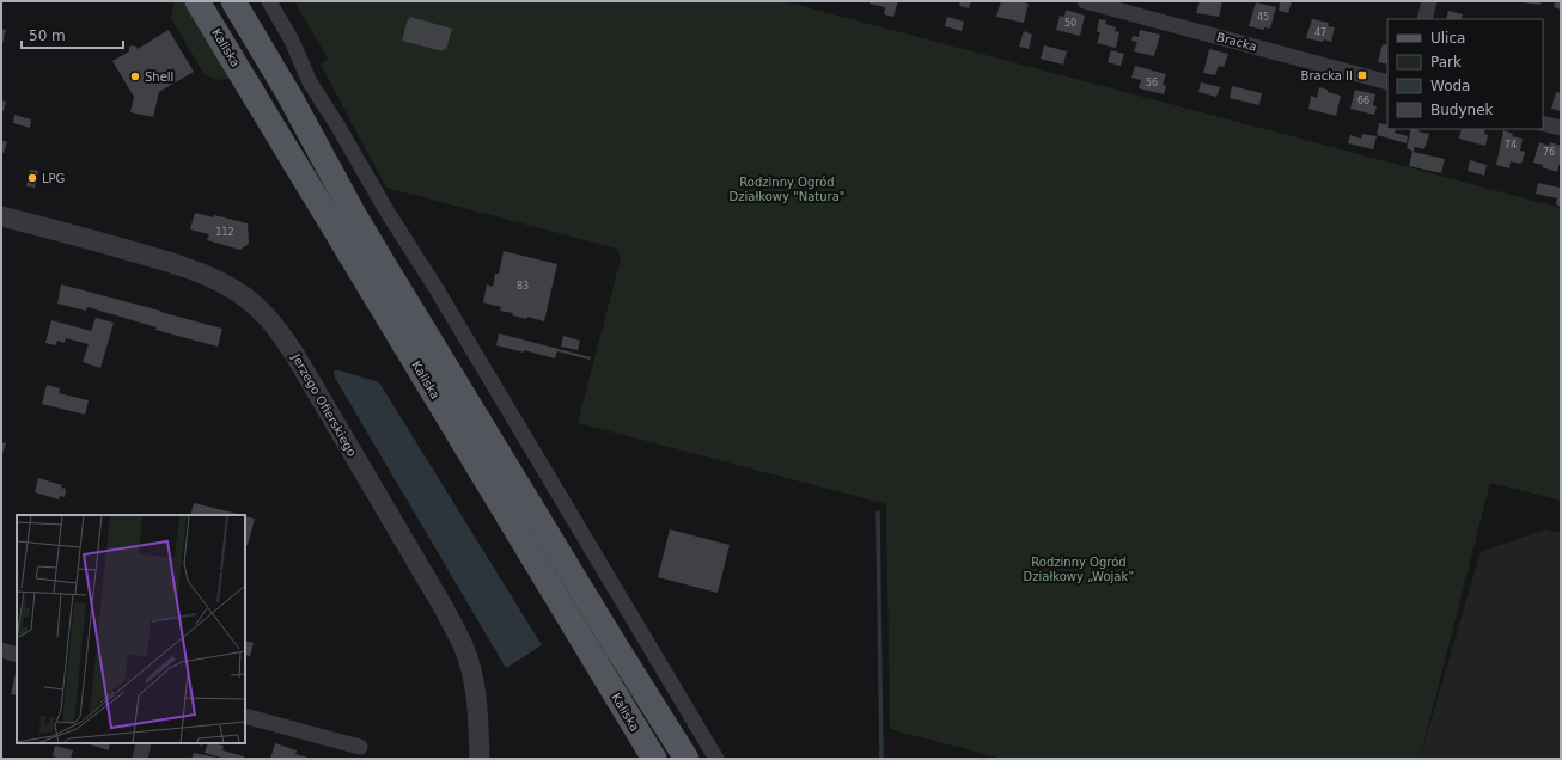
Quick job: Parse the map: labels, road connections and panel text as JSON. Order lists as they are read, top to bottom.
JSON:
{
  "streets": {
    "main road": ["Kaliska"],
    "street": ["Bracka", "Jerzego Ofierskiego"]
  },
  "parks": ["Rodzinny Ogród Działkowy \"Natura\"", "Rodzinny Ogród Działkowy „Wojak”"],
  "places": {
    "transit": ["Bracka II"],
    "other": ["Shell", "LPG"]
  },
  "house_numbers": [
    "45",
    "50",
    "47",
    "56",
    "66",
    "74",
    "76",
    "112",
    "83"
  ],
  "legend": [
    "Ulica",
    "Park",
    "Woda",
    "Budynek"
  ],
  "scale_bar": "50 m"
}
